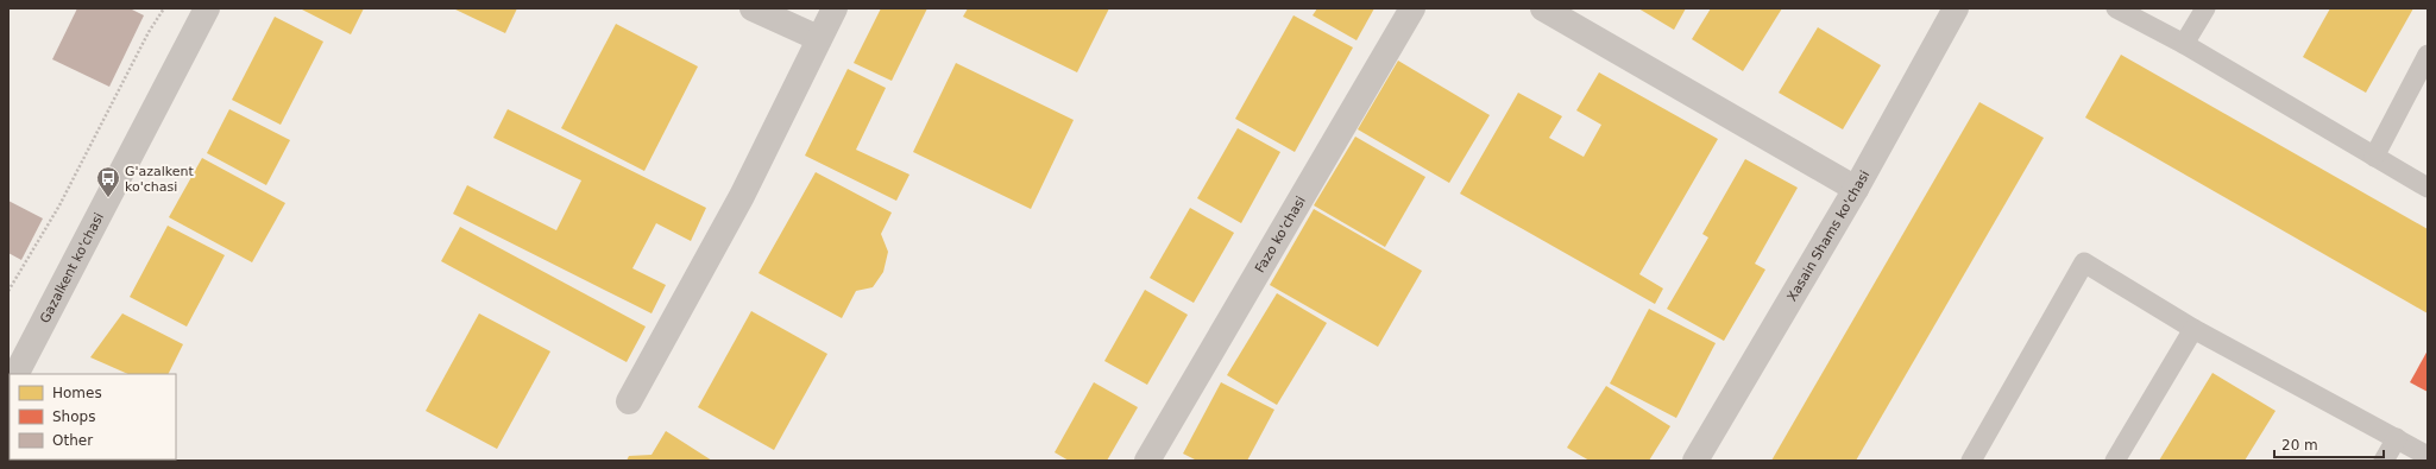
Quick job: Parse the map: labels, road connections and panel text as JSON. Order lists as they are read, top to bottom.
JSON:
{
  "streets": {
    "street": ["Fazo ko'chasi", "Xasain Shams ko'chasi", "Gazalkent ko'chasi"]
  },
  "places": {
    "bus stop": ["G'azalkent ko'chasi"]
  },
  "legend": ["Homes", "Shops", "Other"],
  "scale_bar": "20 m"
}
